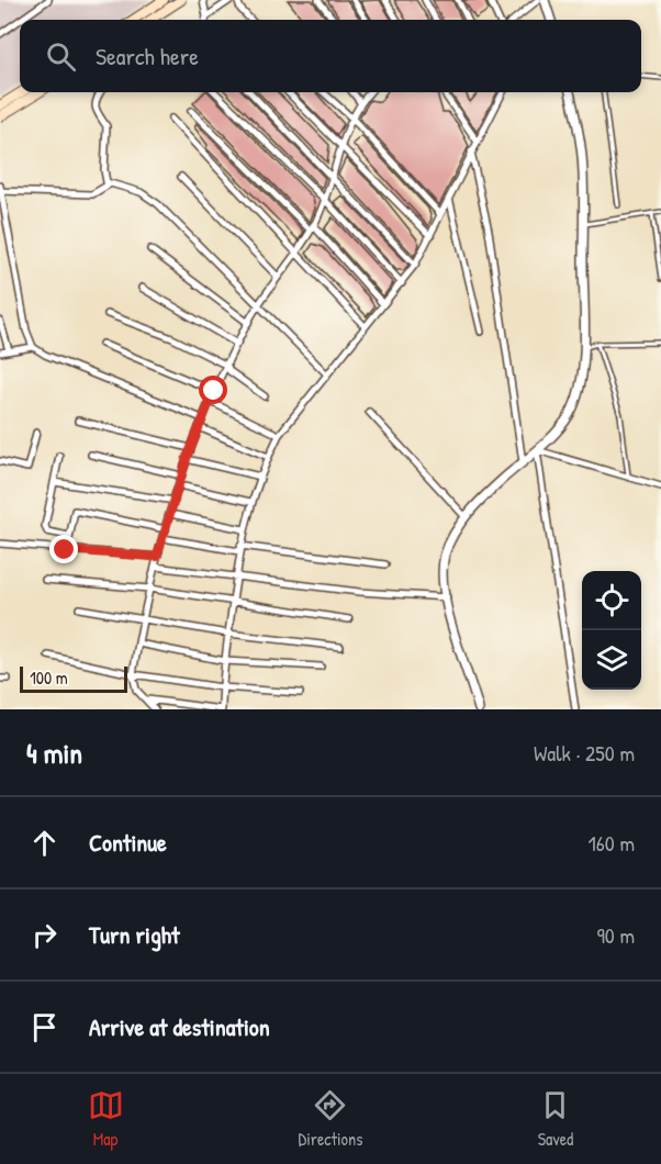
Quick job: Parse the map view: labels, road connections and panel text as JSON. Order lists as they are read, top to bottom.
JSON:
{
  "scale_bar": "100 m",
  "page": {
    "search": "Search here",
    "scale": "100 m",
    "heading": ["4 min", "Walk · 250 m"],
    "list": [
      ["Continue", "160 m"],
      ["Turn right", "90 m"],
      "Arrive at destination"
    ],
    "nav": ["Map", "Directions", "Saved"]
  }
}
